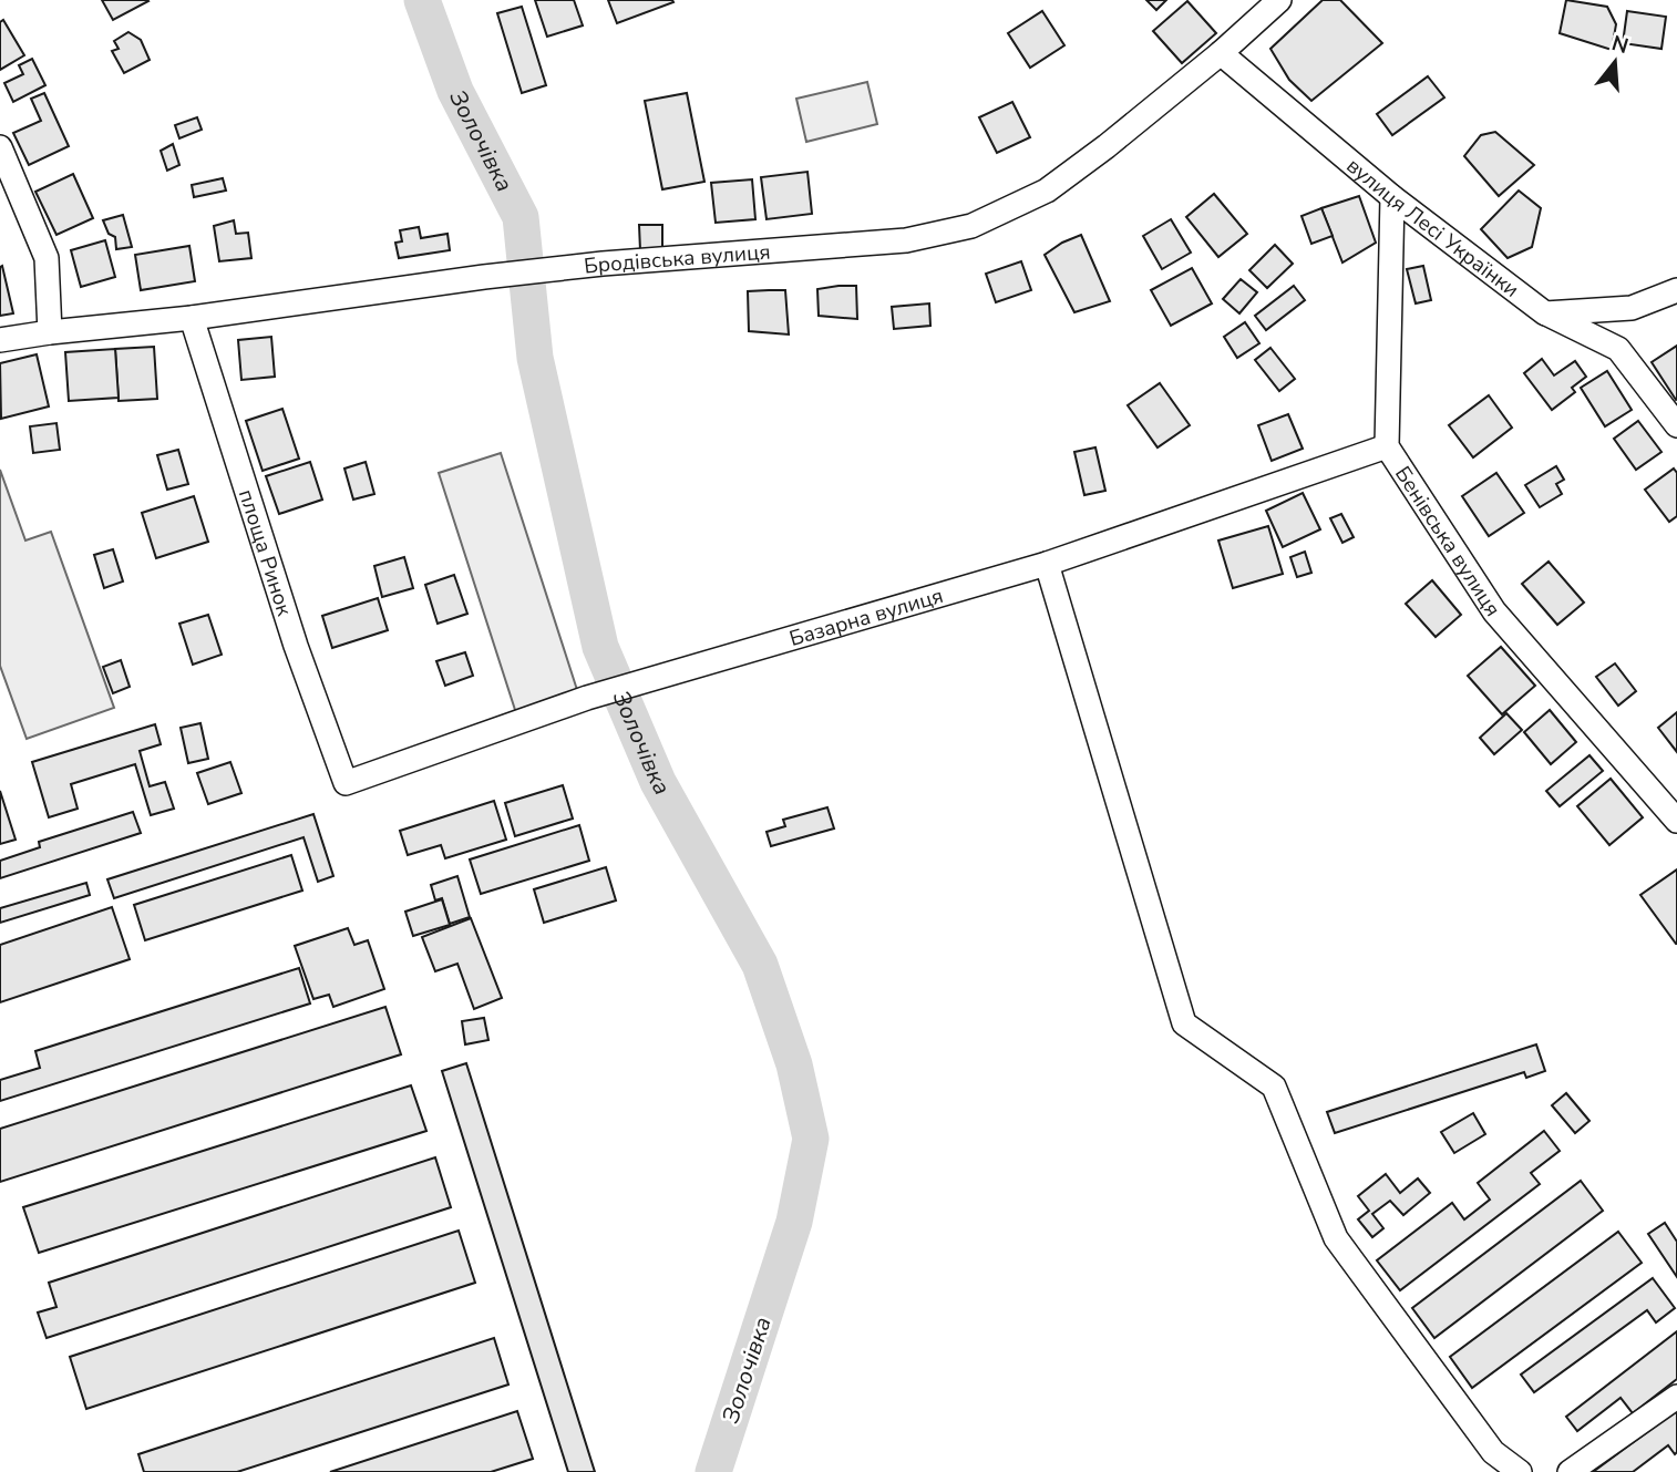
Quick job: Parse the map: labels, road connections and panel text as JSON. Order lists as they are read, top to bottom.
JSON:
{
  "streets": {
    "street": [
      "вулиця Лесі Українки",
      "Бродівська вулиця",
      "Бенівська вулиця",
      "площа Ринок",
      "Базарна вулиця"
    ]
  },
  "crossings": [
    ["вулиця Лесі Українки", "Бродівська вулиця"],
    ["вулиця Лесі Українки", "Бенівська вулиця"],
    ["Бродівська вулиця", "площа Ринок"],
    ["Бенівська вулиця", "Базарна вулиця"],
    ["площа Ринок", "Базарна вулиця"]
  ],
  "water": ["Золочівка"],
  "north": "top"
}
